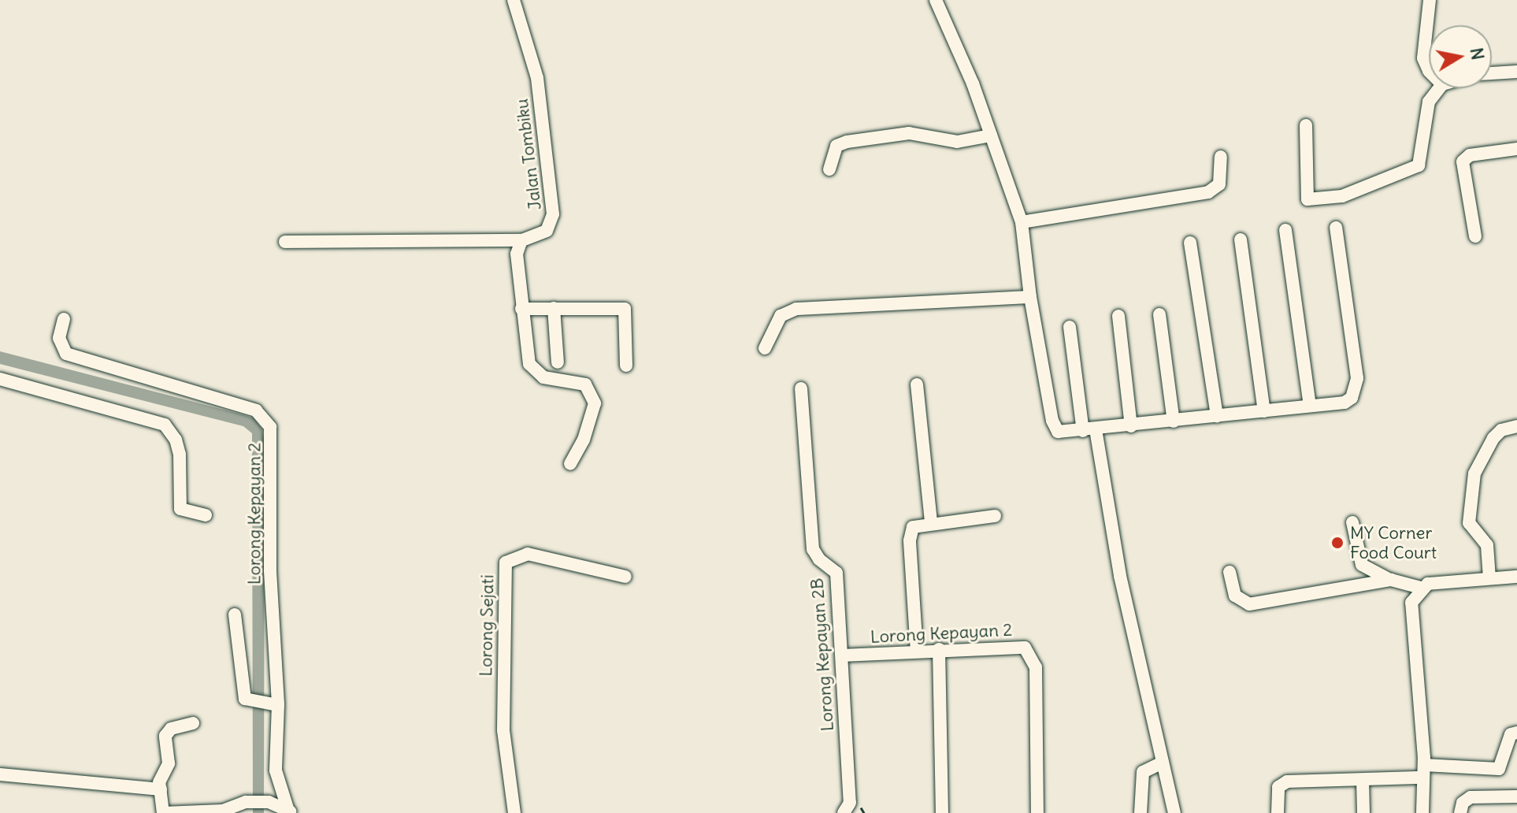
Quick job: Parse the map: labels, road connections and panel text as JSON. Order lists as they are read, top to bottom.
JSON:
{
  "streets": {
    "street": [
      "Jalan Tombiku",
      "Lorong Kepayan 2",
      "Lorong Sejati",
      "Lorong Kepayan 2B"
    ]
  },
  "crossings": [
    ["Lorong Kepayan 2", "Lorong Kepayan 2B"]
  ],
  "places": ["MY Corner Food Court"],
  "north": "right"
}
